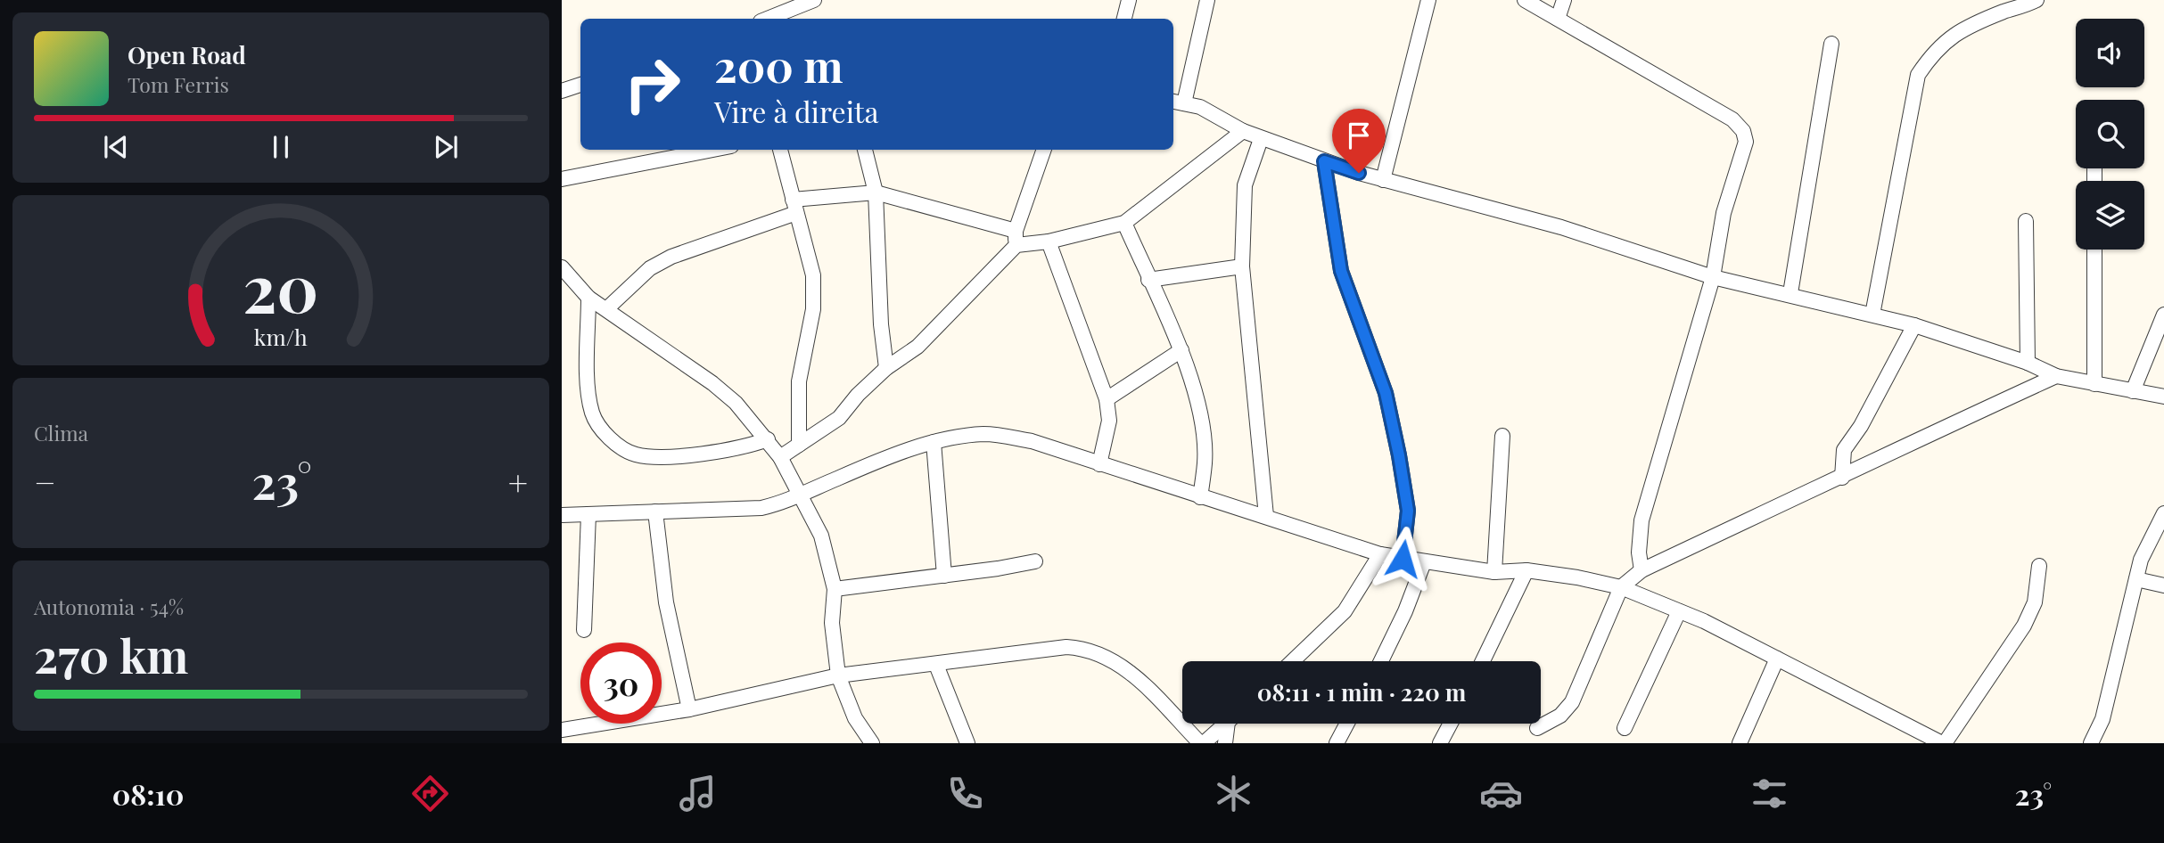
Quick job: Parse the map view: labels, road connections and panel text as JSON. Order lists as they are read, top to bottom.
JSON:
{
  "page": {
    "turn": ["200 m", "Vire à direita"],
    "song": ["Open Road", "Tom Ferris"],
    "tile": [
      "Clima",
      ["Autonomia · 54%", "270 km"]
    ],
    "heat": ["−", "23°", "+"],
    "limit": "30",
    "trip": "08:11 · 1 min · 220 m",
    "tabs": ["08:10", "23°"],
    "gauge": ["20", "km/h"]
  }
}
